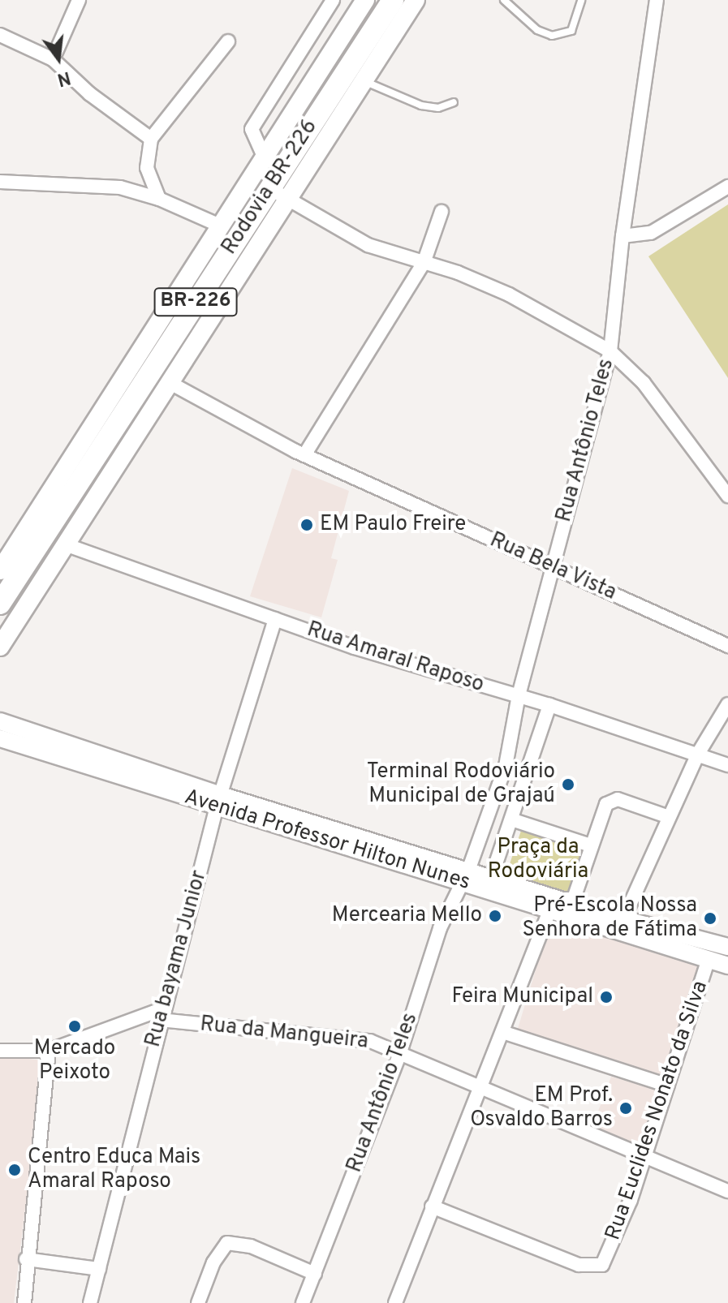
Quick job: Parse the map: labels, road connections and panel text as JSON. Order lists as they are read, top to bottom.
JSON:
{
  "streets": {
    "highway": ["Rodovia BR-226", "BR-226"],
    "street": [
      "Rua Antônio Teles",
      "Rua Bela Vista",
      "Rua Amaral Raposo",
      "Avenida Professor Hilton Nunes",
      "Rua bayama Junior",
      "Rua da Mangueira",
      "Rua Euclides Nonato da Silva"
    ]
  },
  "crossings": [
    ["Rua Antônio Teles", "Rua Bela Vista"],
    ["Rua Antônio Teles", "Rua Amaral Raposo"],
    ["Rua Antônio Teles", "Avenida Professor Hilton Nunes"],
    ["Rua Antônio Teles", "Rua da Mangueira"],
    ["Rua Amaral Raposo", "Rua bayama Junior"],
    ["Avenida Professor Hilton Nunes", "Rua bayama Junior"],
    ["Avenida Professor Hilton Nunes", "Rua Euclides Nonato da Silva"],
    ["Rua bayama Junior", "Rua da Mangueira"],
    ["Rua da Mangueira", "Rua Euclides Nonato da Silva"]
  ],
  "parks": ["Praça da Rodoviária"],
  "places": [
    "EM Paulo Freire",
    "Terminal Rodoviário Municipal de Grajaú",
    "Mercearia Mello",
    "Pré-Escola Nossa Senhora de Fátima",
    "Feira Municipal",
    "Mercado Peixoto",
    "EM Prof. Osvaldo Barros",
    "Centro Educa Mais Amaral Raposo"
  ],
  "north": "bottom"
}
